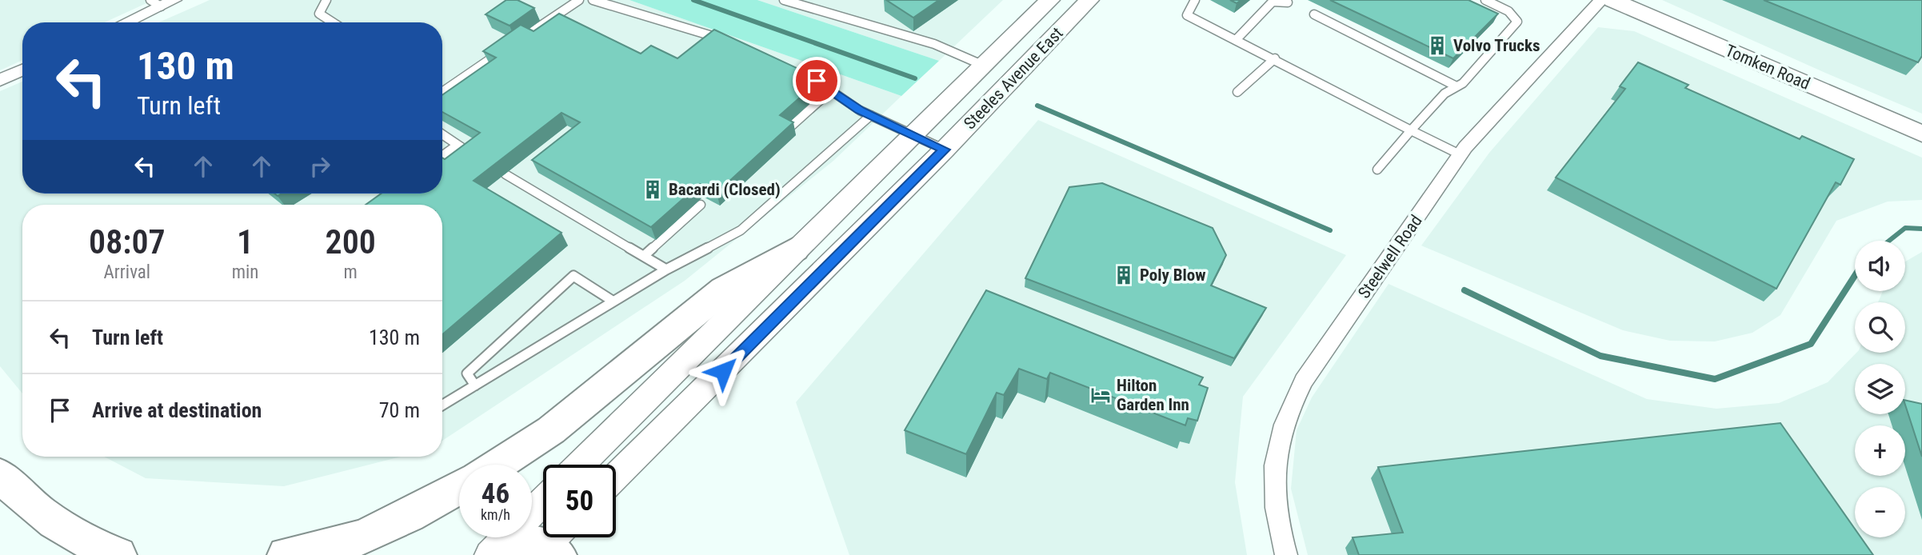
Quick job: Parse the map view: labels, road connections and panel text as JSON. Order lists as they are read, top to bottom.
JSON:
{
  "streets": {
    "main road": ["Tomken Road", "Steeles Avenue East"],
    "street": ["Steelwell Road"]
  },
  "places": {
    "building": ["Volvo Trucks", "Bacardi (Closed)", "Poly Blow"],
    "hotel": ["Hilton Garden Inn"]
  },
  "page": {
    "turn": ["130 m", "Turn left"],
    "eta": [
      "08:07",
      "Arrival",
      "1",
      "min",
      "200",
      "m"
    ],
    "map_buttons": ["+", "−"],
    "list": [
      {
        "name": "Turn left",
        "value": "130 m"
      },
      {
        "name": "Arrive at destination",
        "value": "70 m"
      }
    ],
    "speed": "46 km/h",
    "limit": "50"
  }
}
